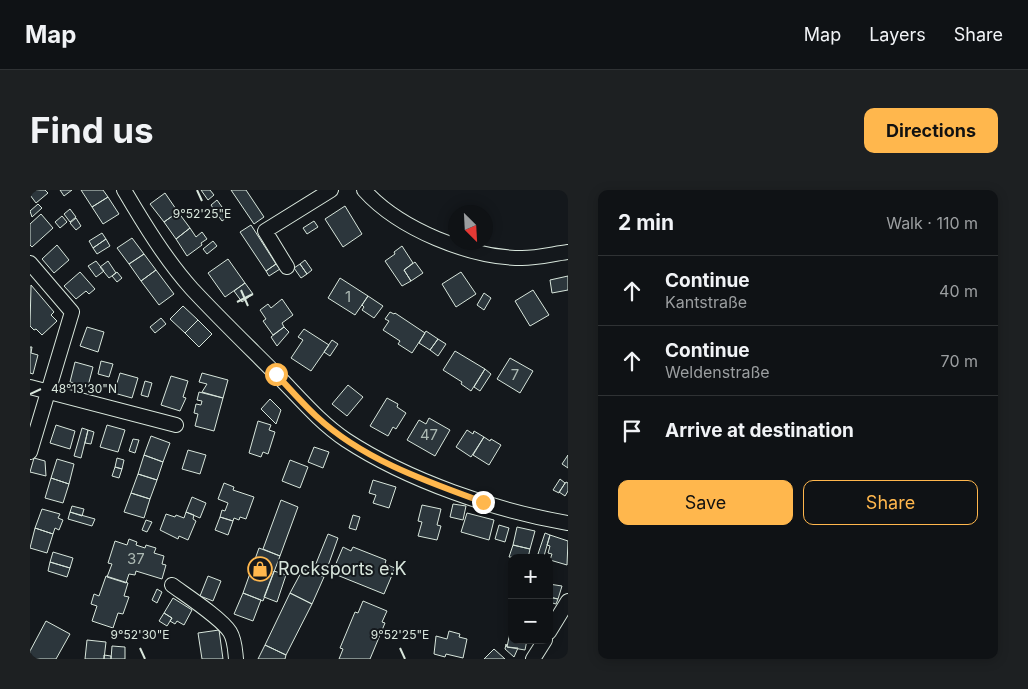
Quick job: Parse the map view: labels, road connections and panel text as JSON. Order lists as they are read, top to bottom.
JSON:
{
  "places": {
    "shop": ["Rocksports e.K"]
  },
  "house_numbers": [
    "1",
    "7",
    "47",
    "37"
  ],
  "north": "bottom right",
  "page": {
    "header": "Map",
    "nav": ["Map", "Layers", "Share"],
    "buttons": [
      "Directions",
      ["Save", "Share"]
    ],
    "title": "Find us",
    "heading": ["2 min", "Walk · 110 m"],
    "list": [
      ["Continue", "Kantstraße", "40 m"],
      ["Continue", "Weldenstraße", "70 m"],
      "Arrive at destination"
    ],
    "map_buttons": ["+", "−"]
  },
  "coordinates": ["9°52'25\"E", "48°13'30\"N", "9°52'30\"E"]
}
